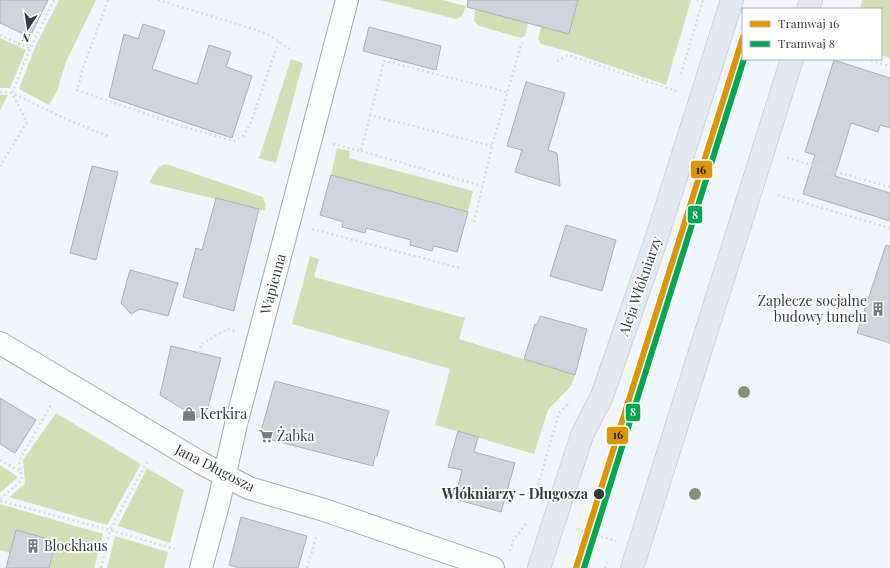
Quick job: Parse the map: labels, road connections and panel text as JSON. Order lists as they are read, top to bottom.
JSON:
{
  "streets": {
    "main road": ["Aleja Włókniarzy"],
    "street": ["Wapienna", "Jana Długosza"]
  },
  "crossings": [
    ["Wapienna", "Jana Długosza"]
  ],
  "places": {
    "building": ["Zaplecze socjalne budowy tunelu", "Blockhaus"],
    "shop": ["Kerkira"],
    "supermarket": ["Żabka"],
    "other": ["Włókniarzy - Długosza"]
  },
  "lines": ["tram line 16", "tram line 8"],
  "legend": ["Tramwaj 16", "Tramwaj 8"],
  "north": "bottom"
}
